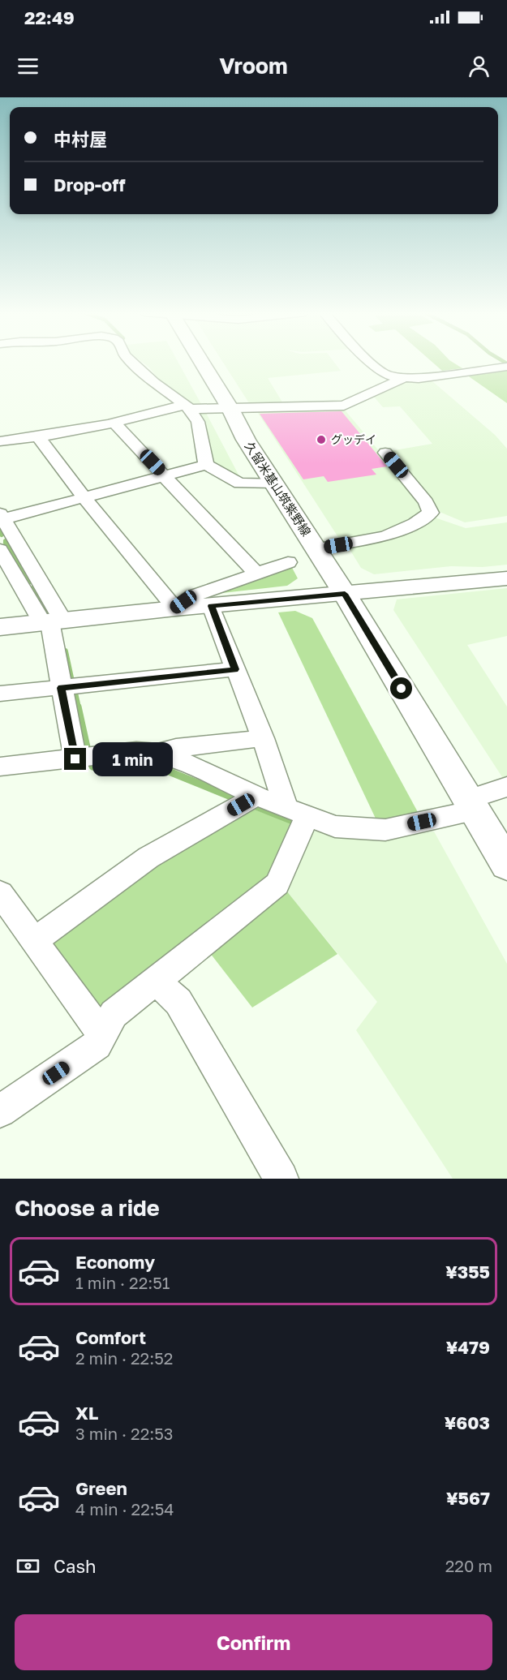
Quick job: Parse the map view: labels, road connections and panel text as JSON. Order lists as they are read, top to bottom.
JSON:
{
  "streets": {
    "main road": ["久留米基山筑紫野線"]
  },
  "places": ["グッデイ"],
  "page": {
    "status": "22:49",
    "header": "Vroom",
    "banner": ["中村屋", "Drop-off"],
    "bubble": "1 min",
    "heading": "Choose a ride",
    "list": [
      {
        "name": "Economy",
        "note": "1 min · 22:51",
        "value": "¥355"
      },
      {
        "name": "Comfort",
        "note": "2 min · 22:52",
        "value": "¥479"
      },
      {
        "name": "XL",
        "note": "3 min · 22:53",
        "value": "¥603"
      },
      {
        "name": "Green",
        "note": "4 min · 22:54",
        "value": "¥567"
      }
    ],
    "pay": ["Cash", "220 m"],
    "buttons": "Confirm"
  }
}
